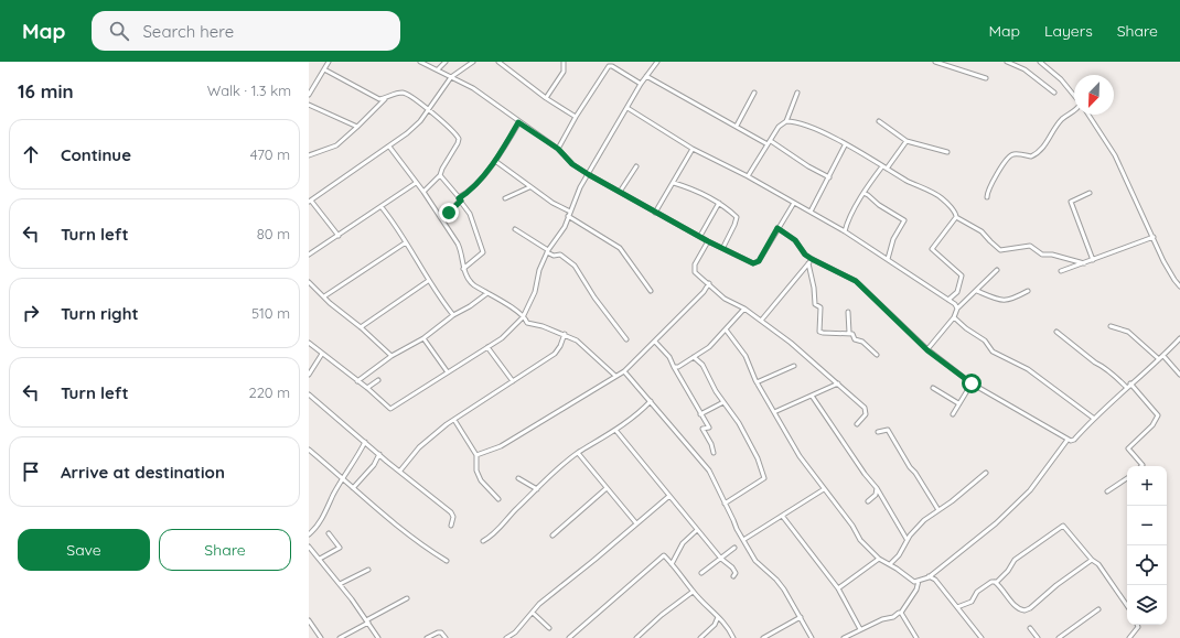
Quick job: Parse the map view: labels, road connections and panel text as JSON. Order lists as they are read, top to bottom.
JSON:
{
  "north": "bottom left",
  "page": {
    "header": "Map",
    "search": "Search here",
    "nav": ["Map", "Layers", "Share"],
    "heading": ["16 min", "Walk · 1.3 km"],
    "list": [
      ["Continue", "470 m"],
      ["Turn left", "80 m"],
      ["Turn right", "510 m"],
      ["Turn left", "220 m"],
      "Arrive at destination"
    ],
    "map_buttons": ["+", "−"],
    "buttons": ["Save", "Share"]
  }
}
